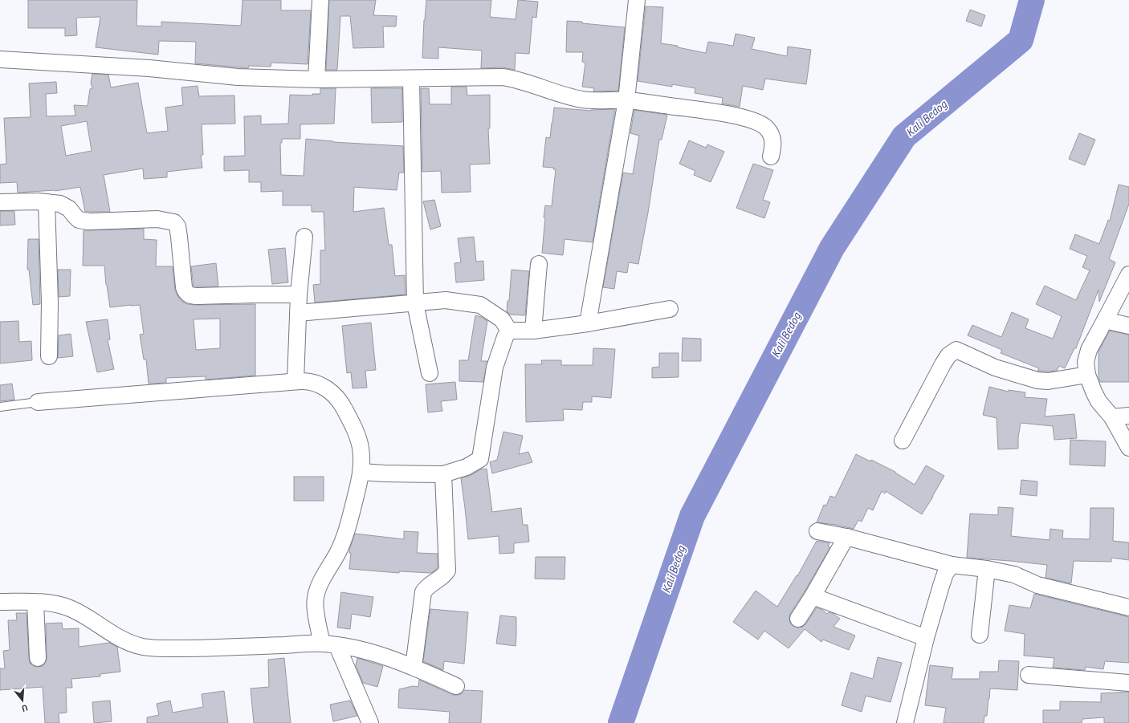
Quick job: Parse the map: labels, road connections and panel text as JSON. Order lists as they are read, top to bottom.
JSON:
{
  "water": ["Kali Bedog"],
  "north": "bottom"
}
